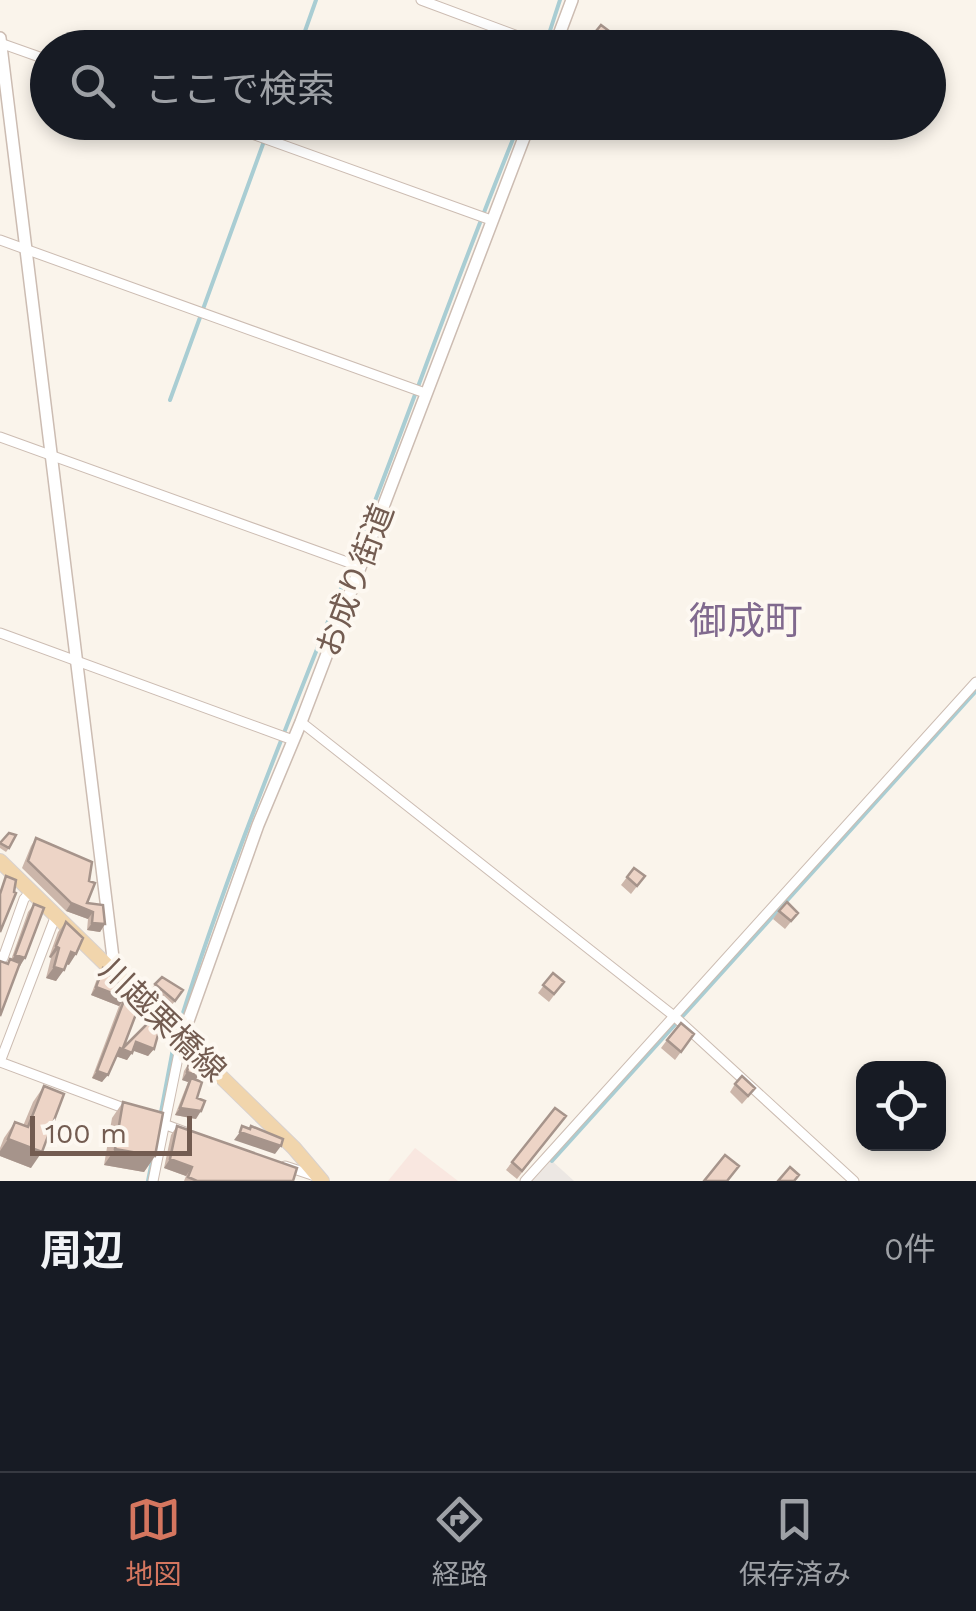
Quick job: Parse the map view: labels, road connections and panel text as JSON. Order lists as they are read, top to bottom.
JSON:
{
  "streets": {
    "main road": ["川越栗橋線"],
    "street": ["お成り街道"]
  },
  "crossings": [
    ["お成り街道", "川越栗橋線"]
  ],
  "districts": ["御成町"],
  "scale_bar": "100 m",
  "page": {
    "search": "ここで検索",
    "scale": "100 m",
    "heading": ["周辺", "0件"],
    "nav": ["地図", "経路", "保存済み"]
  }
}
